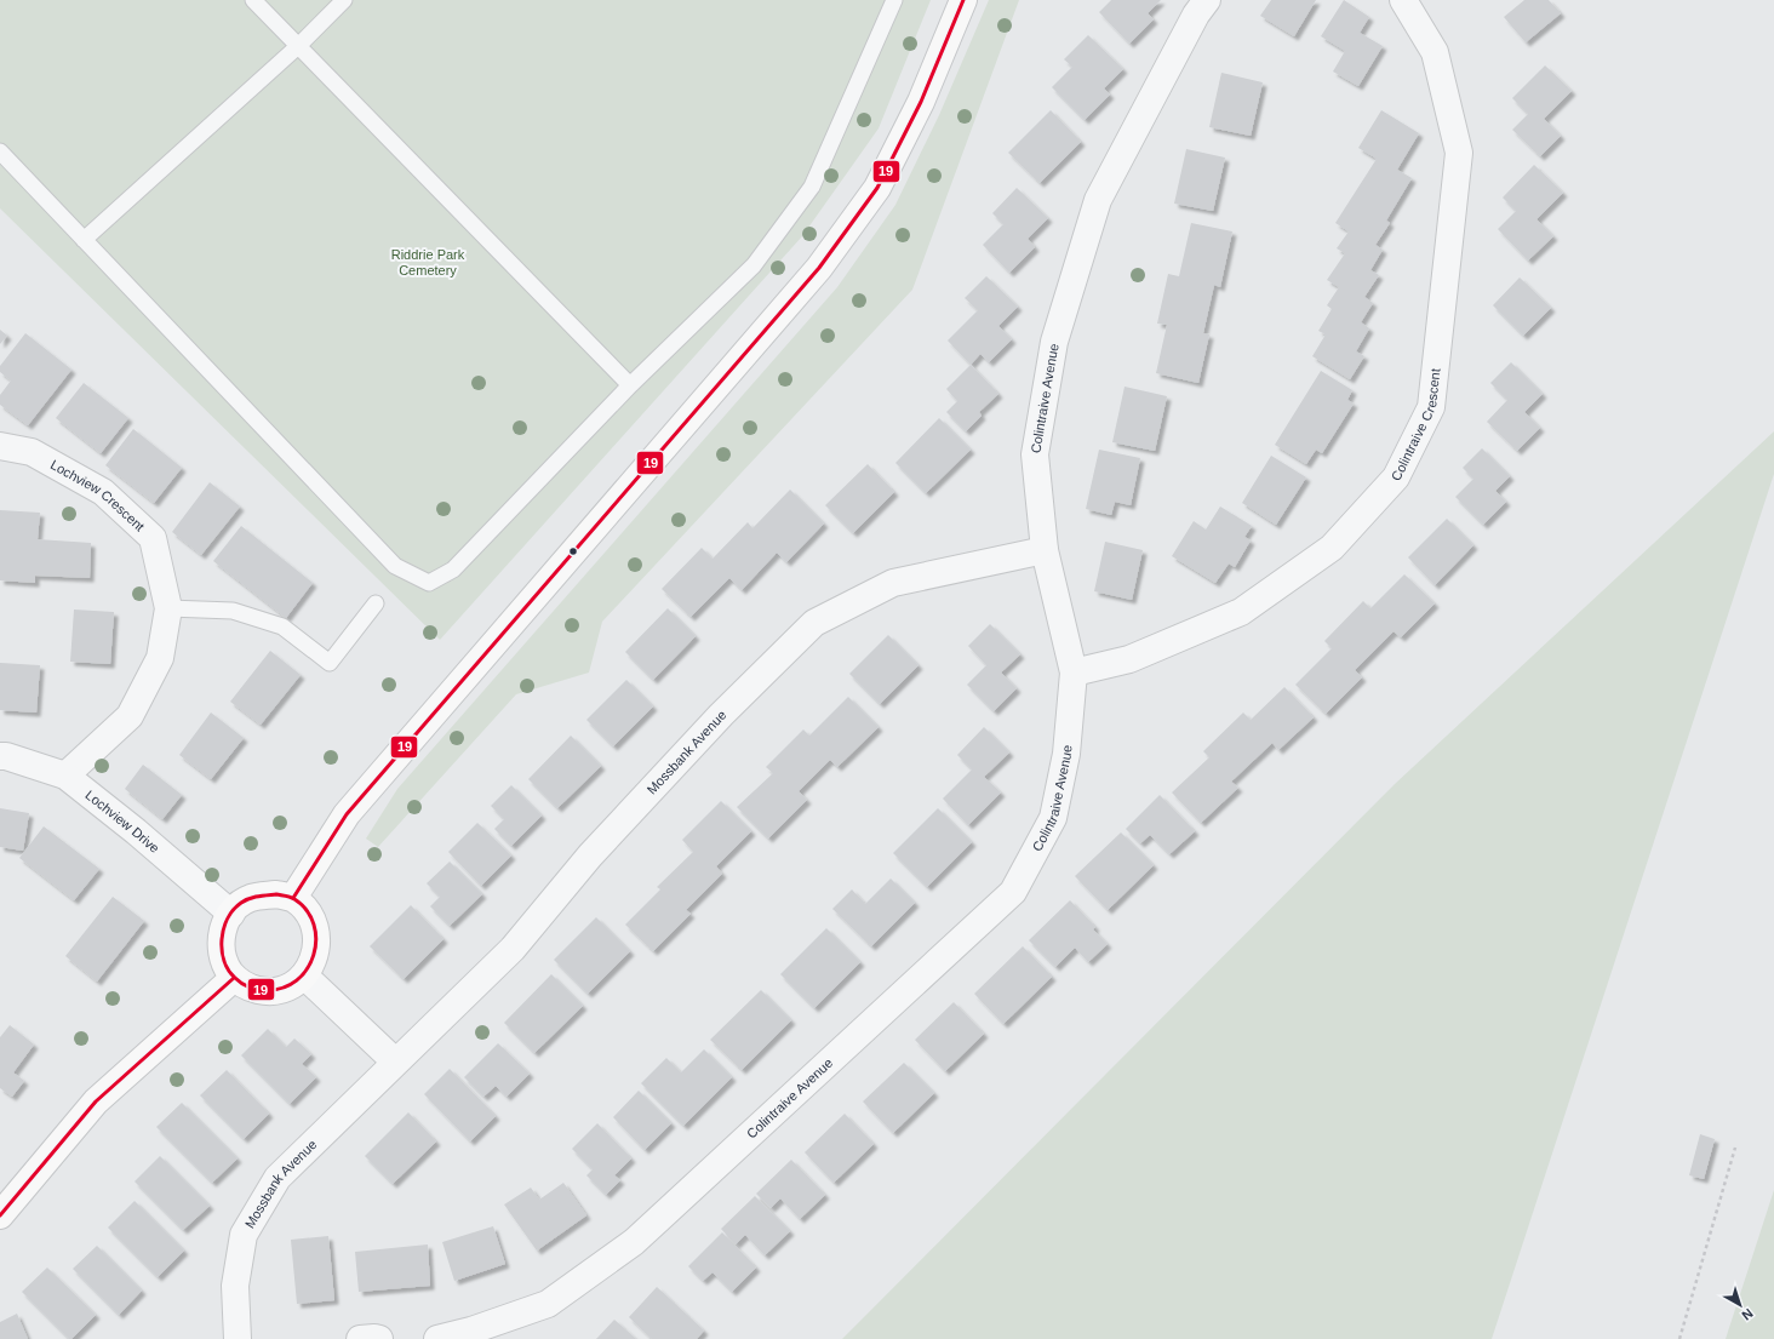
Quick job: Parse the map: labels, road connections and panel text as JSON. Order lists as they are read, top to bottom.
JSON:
{
  "streets": {
    "street": [
      "Colintraive Avenue",
      "Colintraive Crescent",
      "Lochview Crescent",
      "Mossbank Avenue",
      "Lochview Drive"
    ]
  },
  "crossings": [
    ["Colintraive Avenue", "Colintraive Crescent"],
    ["Colintraive Avenue", "Mossbank Avenue"],
    ["Lochview Crescent", "Lochview Drive"]
  ],
  "parks": ["Riddrie Park Cemetery"],
  "lines": ["transit line 19"],
  "north": "bottom right"
}
